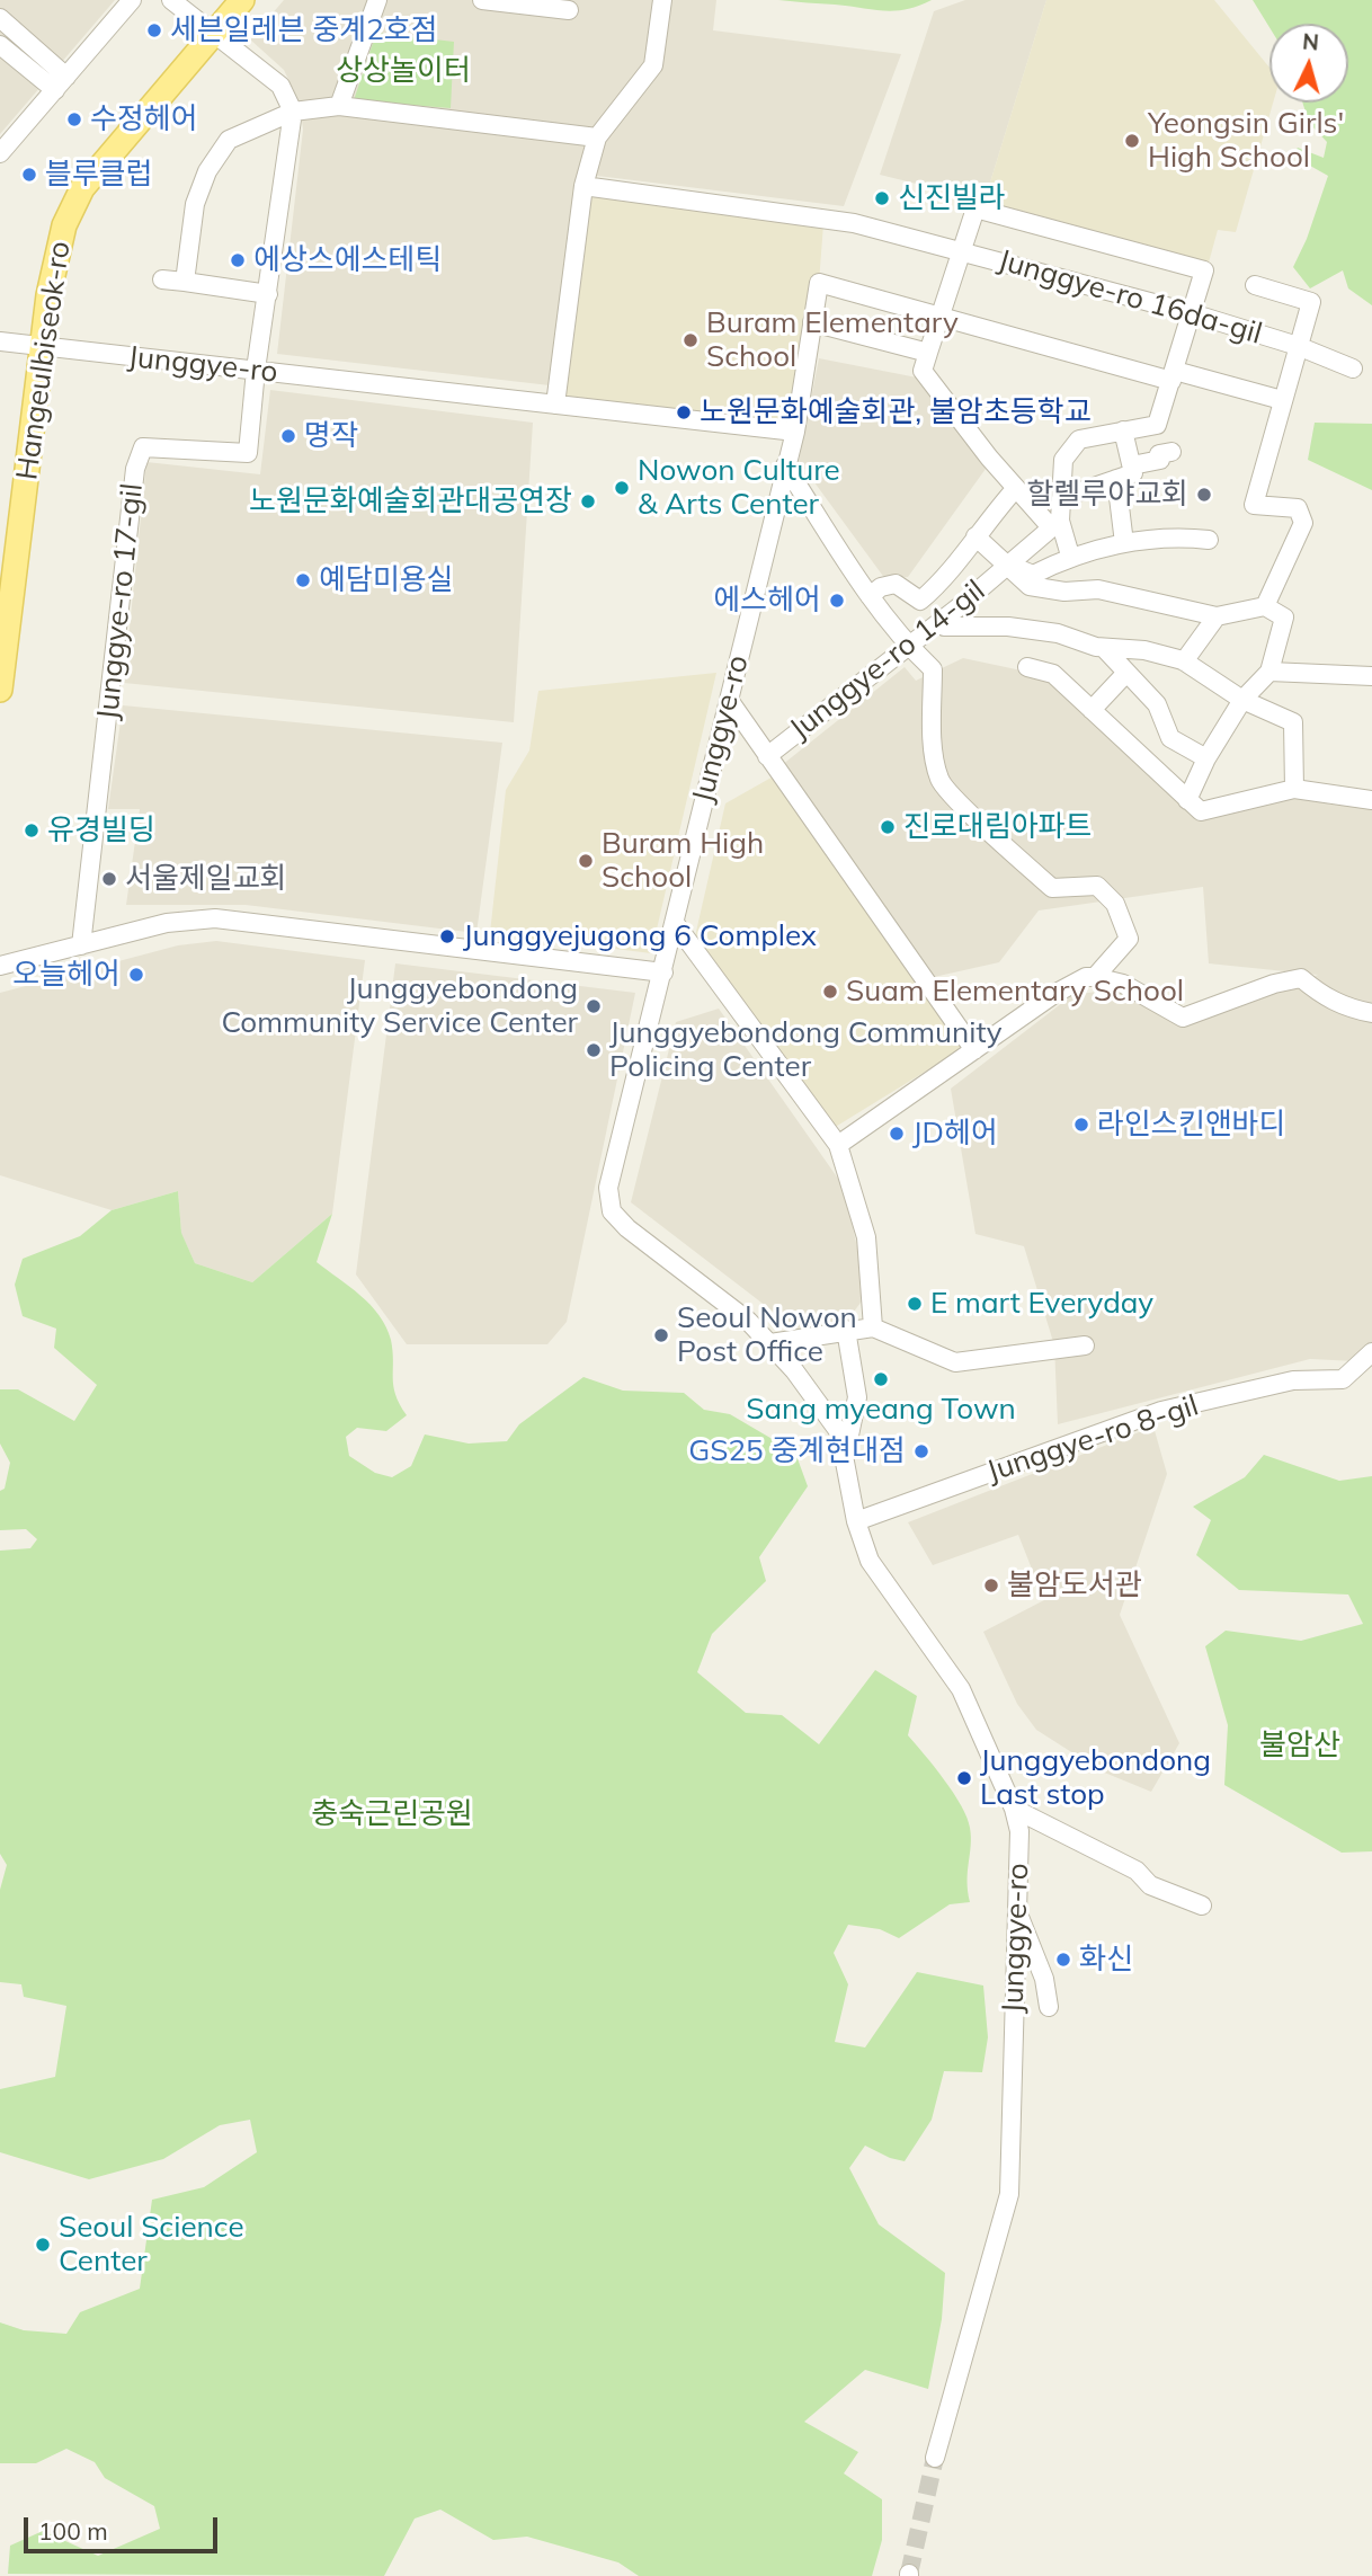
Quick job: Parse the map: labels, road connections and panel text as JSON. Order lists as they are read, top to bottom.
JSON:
{
  "streets": {
    "main road": ["Hangeulbiseok-ro"],
    "street": [
      "Junggye-ro 16da-gil",
      "Junggye-ro",
      "Junggye-ro 17-gil",
      "Junggye-ro 14-gil",
      "Junggye-ro 8-gil"
    ]
  },
  "crossings": [
    ["Hangeulbiseok-ro", "Junggye-ro"],
    ["Junggye-ro", "Junggye-ro 17-gil"],
    ["Junggye-ro", "Junggye-ro 8-gil"]
  ],
  "parks": ["상상놀이터", "불암산", "충숙근린공원"],
  "places": [
    "세븐일레븐 중계2호점",
    "수정헤어",
    "Yeongsin Girls' High School",
    "블루클럽",
    "신진빌라",
    "에상스에스테틱",
    "Buram Elementary School",
    "노원문화예술회관, 불암초등학교",
    "명작",
    "Nowon Culture & Arts Center",
    "할렐루야교회",
    "노원문화예술회관대공연장",
    "예담미용실",
    "에스헤어",
    "진로대림아파트",
    "유경빌딩",
    "Buram High School",
    "서울제일교회",
    "Junggyejugong 6 Complex",
    "오늘헤어",
    "Suam Elementary School",
    "Junggyebondong Community Service Center",
    "Junggyebondong Community Policing Center",
    "라인스킨앤바디",
    "JD헤어",
    "E mart Everyday",
    "Seoul Nowon Post Office",
    "Sang myeang Town",
    "GS25 중계현대점",
    "불암도서관",
    "Junggyebondong Last stop",
    "화신",
    "Seoul Science Center"
  ],
  "scale_bar": "100 m",
  "north": "top"
}
